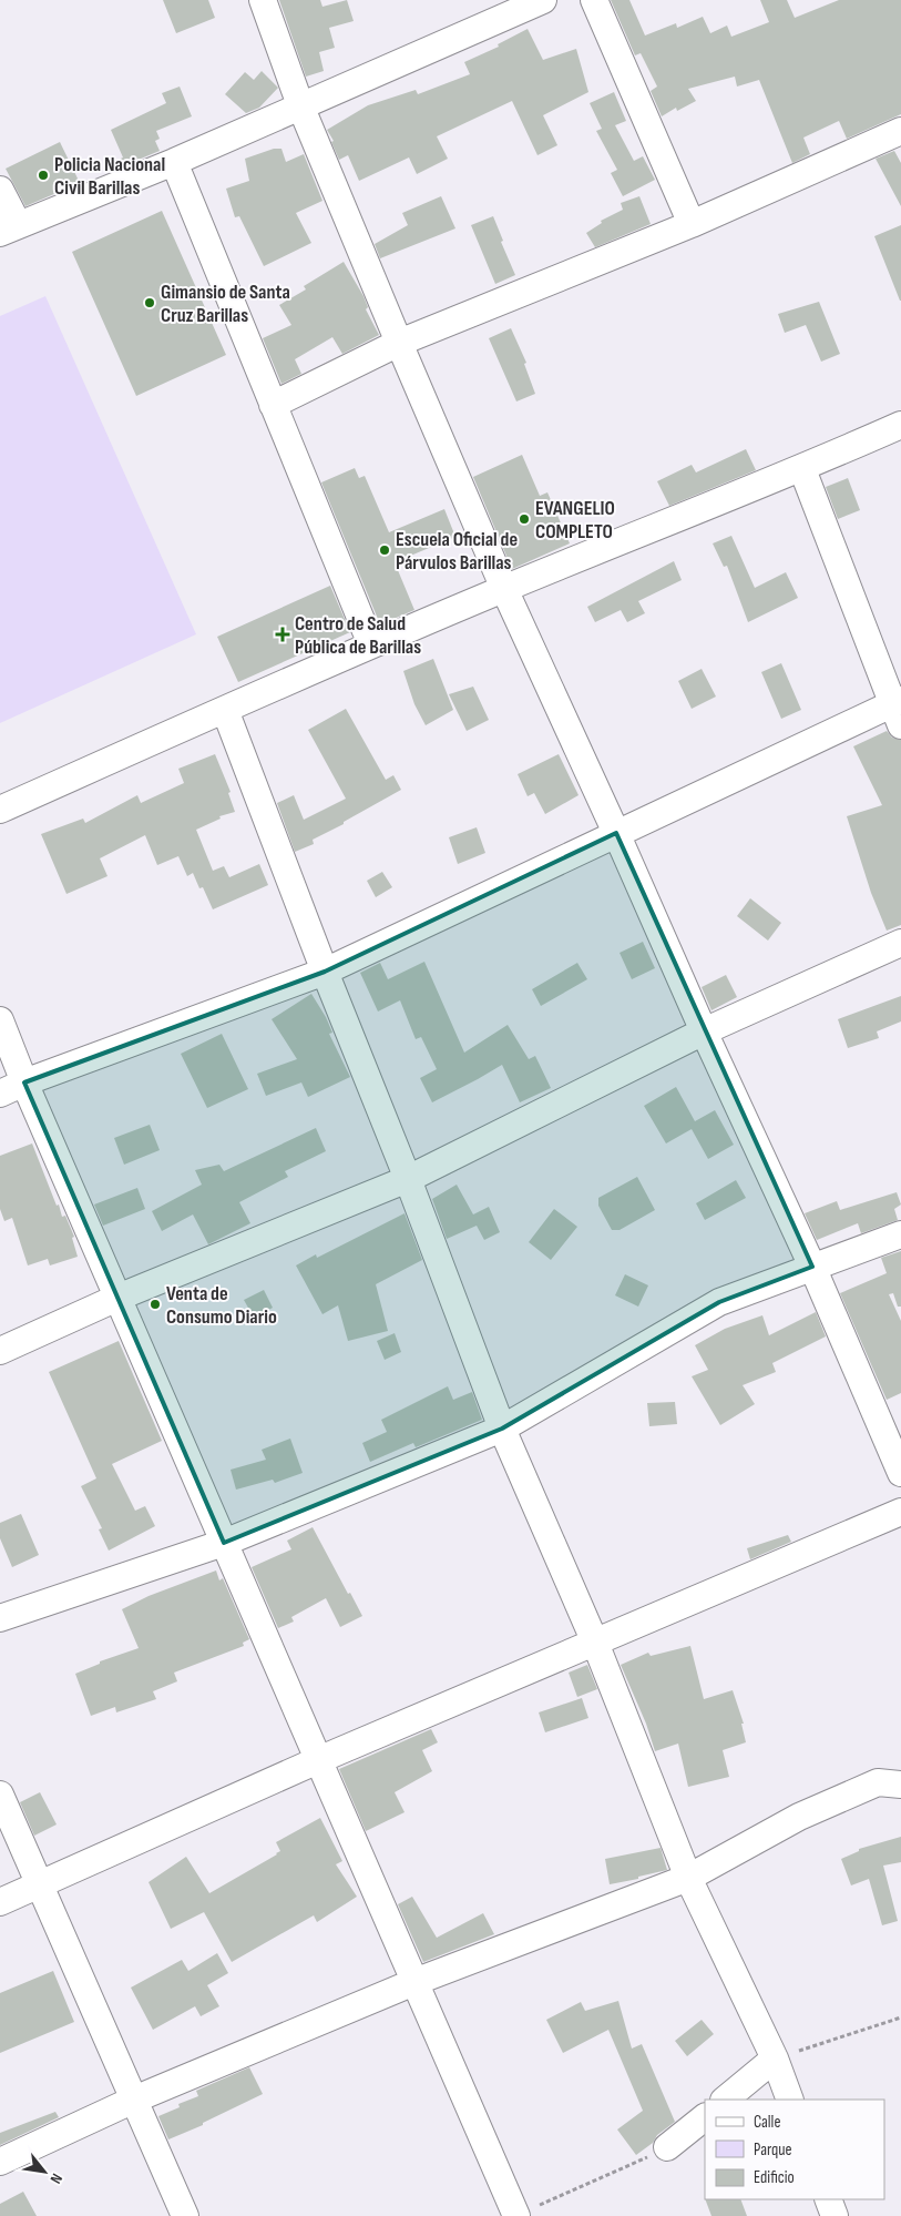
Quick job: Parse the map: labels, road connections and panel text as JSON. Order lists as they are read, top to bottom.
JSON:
{
  "places": {
    "other": [
      "Policia Nacional Civil Barillas",
      "Gimansio de Santa Cruz Barillas",
      "EVANGELIO COMPLETO",
      "Escuela Oficial de Párvulos Barillas",
      "Venta de Consumo Diario"
    ],
    "health": ["Centro de Salud Pública de Barillas"]
  },
  "legend": ["Calle", "Parque", "Edificio"],
  "north": "bottom right"
}
